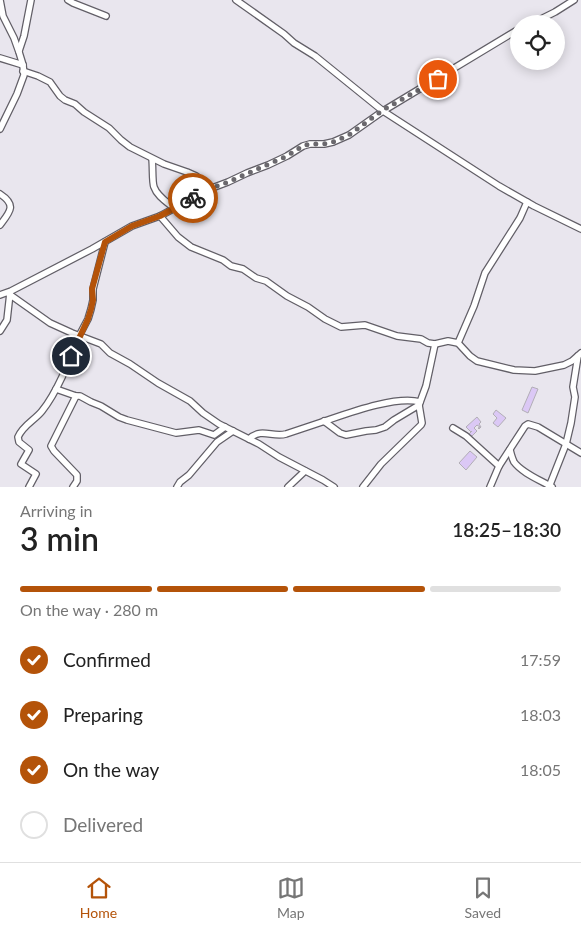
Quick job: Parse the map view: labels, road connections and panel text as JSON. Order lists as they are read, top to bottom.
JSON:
{
  "page": {
    "heading": ["3 min", "Arriving in", "18:25–18:30"],
    "bar": "On the way · 280 m",
    "list": [
      ["Confirmed", "17:59"],
      ["Preparing", "18:03"],
      ["On the way", "18:05"],
      "Delivered"
    ],
    "tabs": ["Home", "Map", "Saved"]
  }
}
